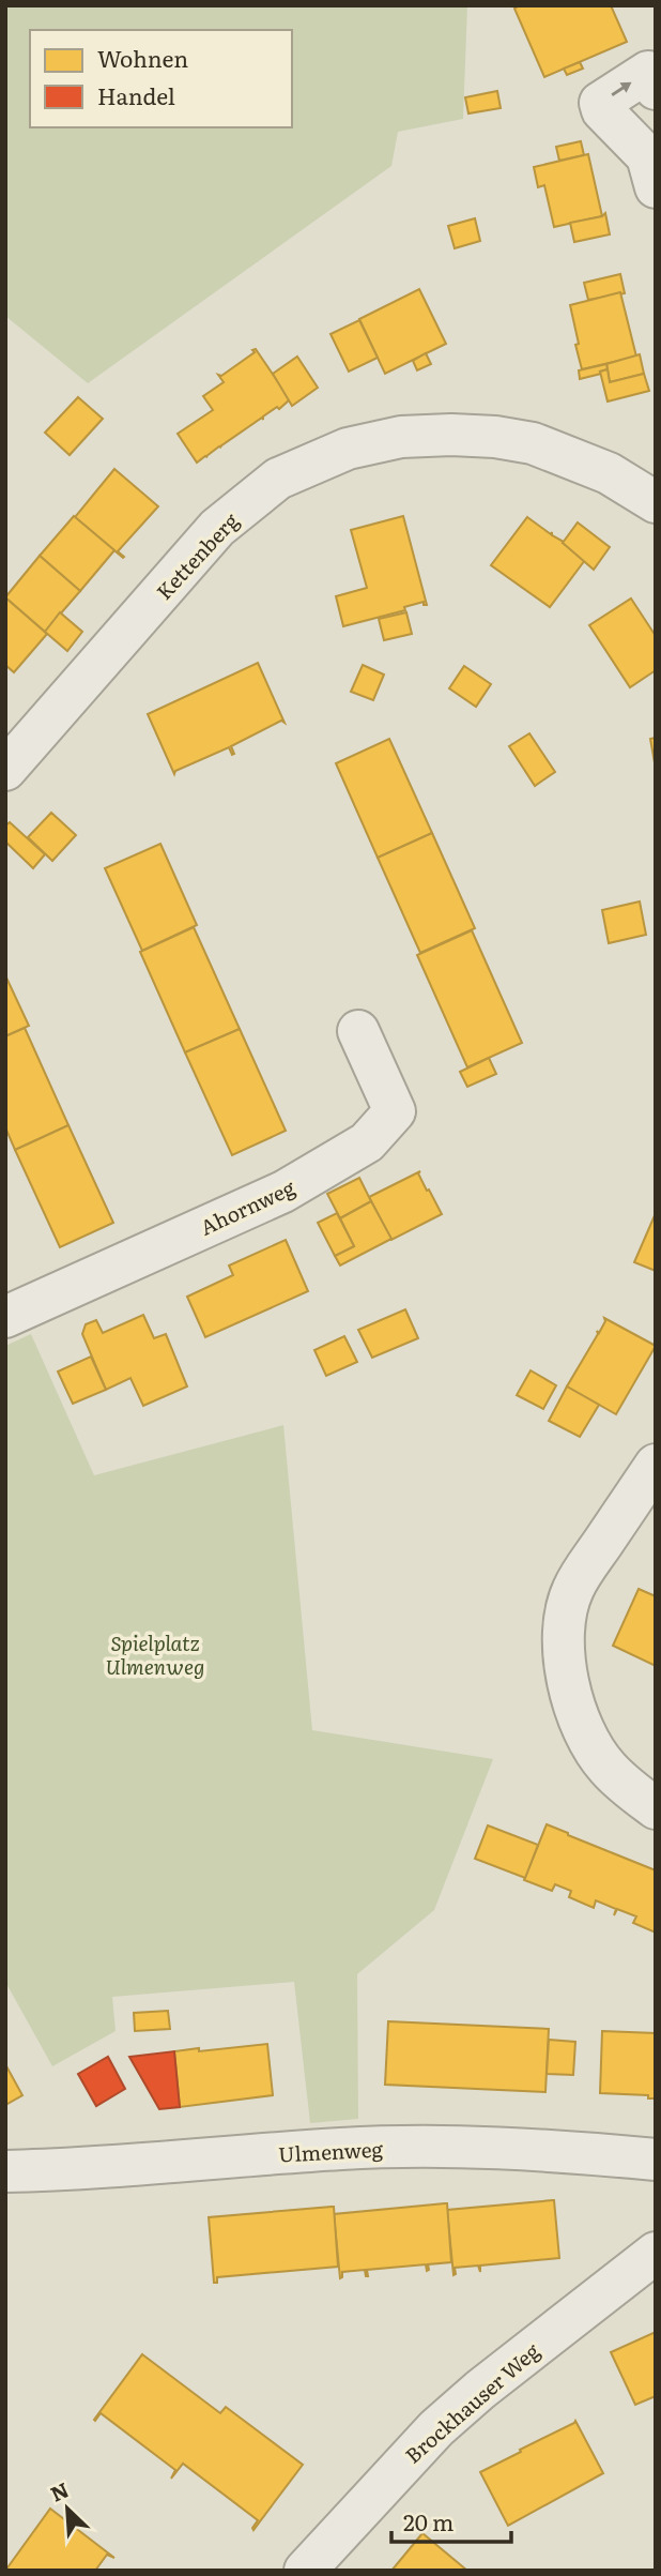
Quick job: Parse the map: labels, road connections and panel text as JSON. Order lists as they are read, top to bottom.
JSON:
{
  "streets": {
    "street": [
      "Kettenberg",
      "Ahornweg",
      "Ulmenweg",
      "Brockhauser Weg"
    ]
  },
  "parks": ["Spielplatz Ulmenweg"],
  "legend": ["Wohnen", "Handel"],
  "scale_bar": "20 m",
  "north": "top left"
}
